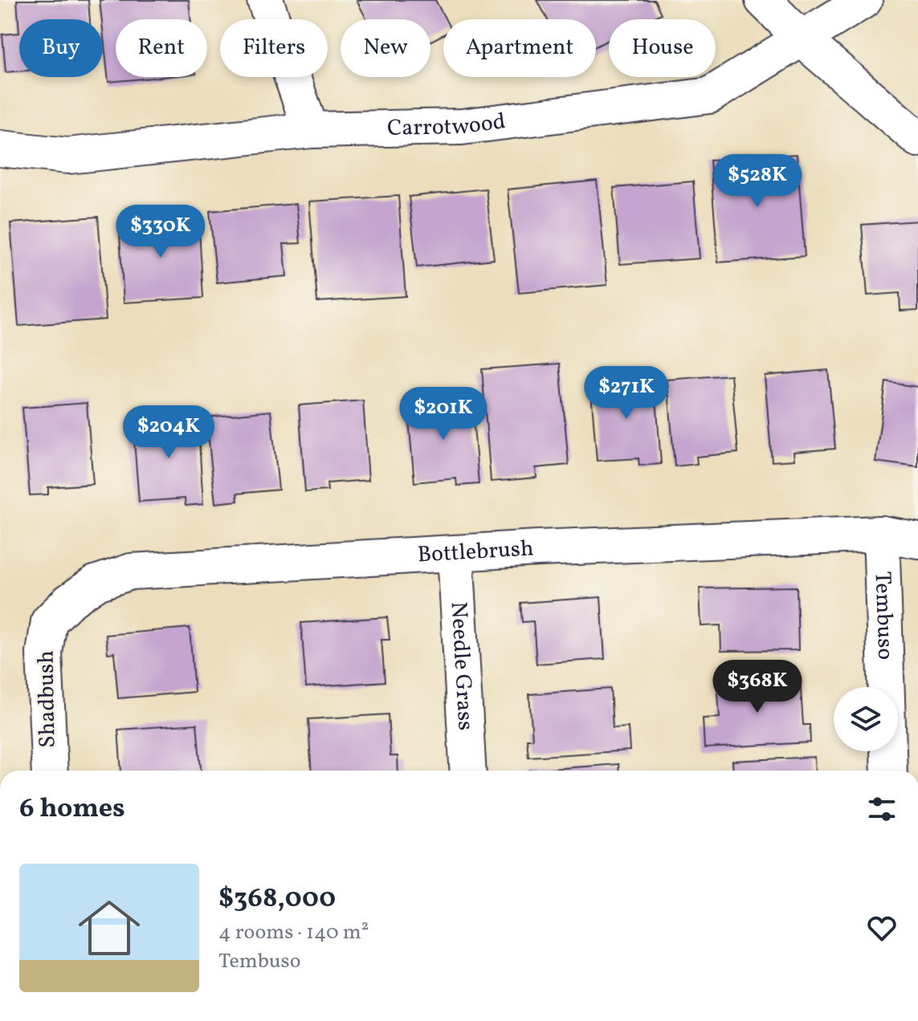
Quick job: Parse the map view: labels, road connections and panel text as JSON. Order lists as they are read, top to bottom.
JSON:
{
  "streets": {
    "street": [
      "Carrotwood",
      "Bottlebrush",
      "Tembuso",
      "Needle Grass",
      "Shadbush"
    ]
  },
  "crossings": [
    ["Bottlebrush", "Tembuso"],
    ["Bottlebrush", "Needle Grass"],
    ["Bottlebrush", "Shadbush"]
  ],
  "page": {
    "chip": [
      "Buy",
      "Rent",
      "Filters",
      "New",
      "Apartment",
      "House"
    ],
    "price": [
      "$528K",
      "$330K",
      "$271K",
      "$201K",
      "$204K",
      "$368K"
    ],
    "heading": "6 homes",
    "list": [
      {
        "name": "$368,000",
        "note": "4 rooms · 140 m² · Tembuso"
      }
    ]
  }
}
